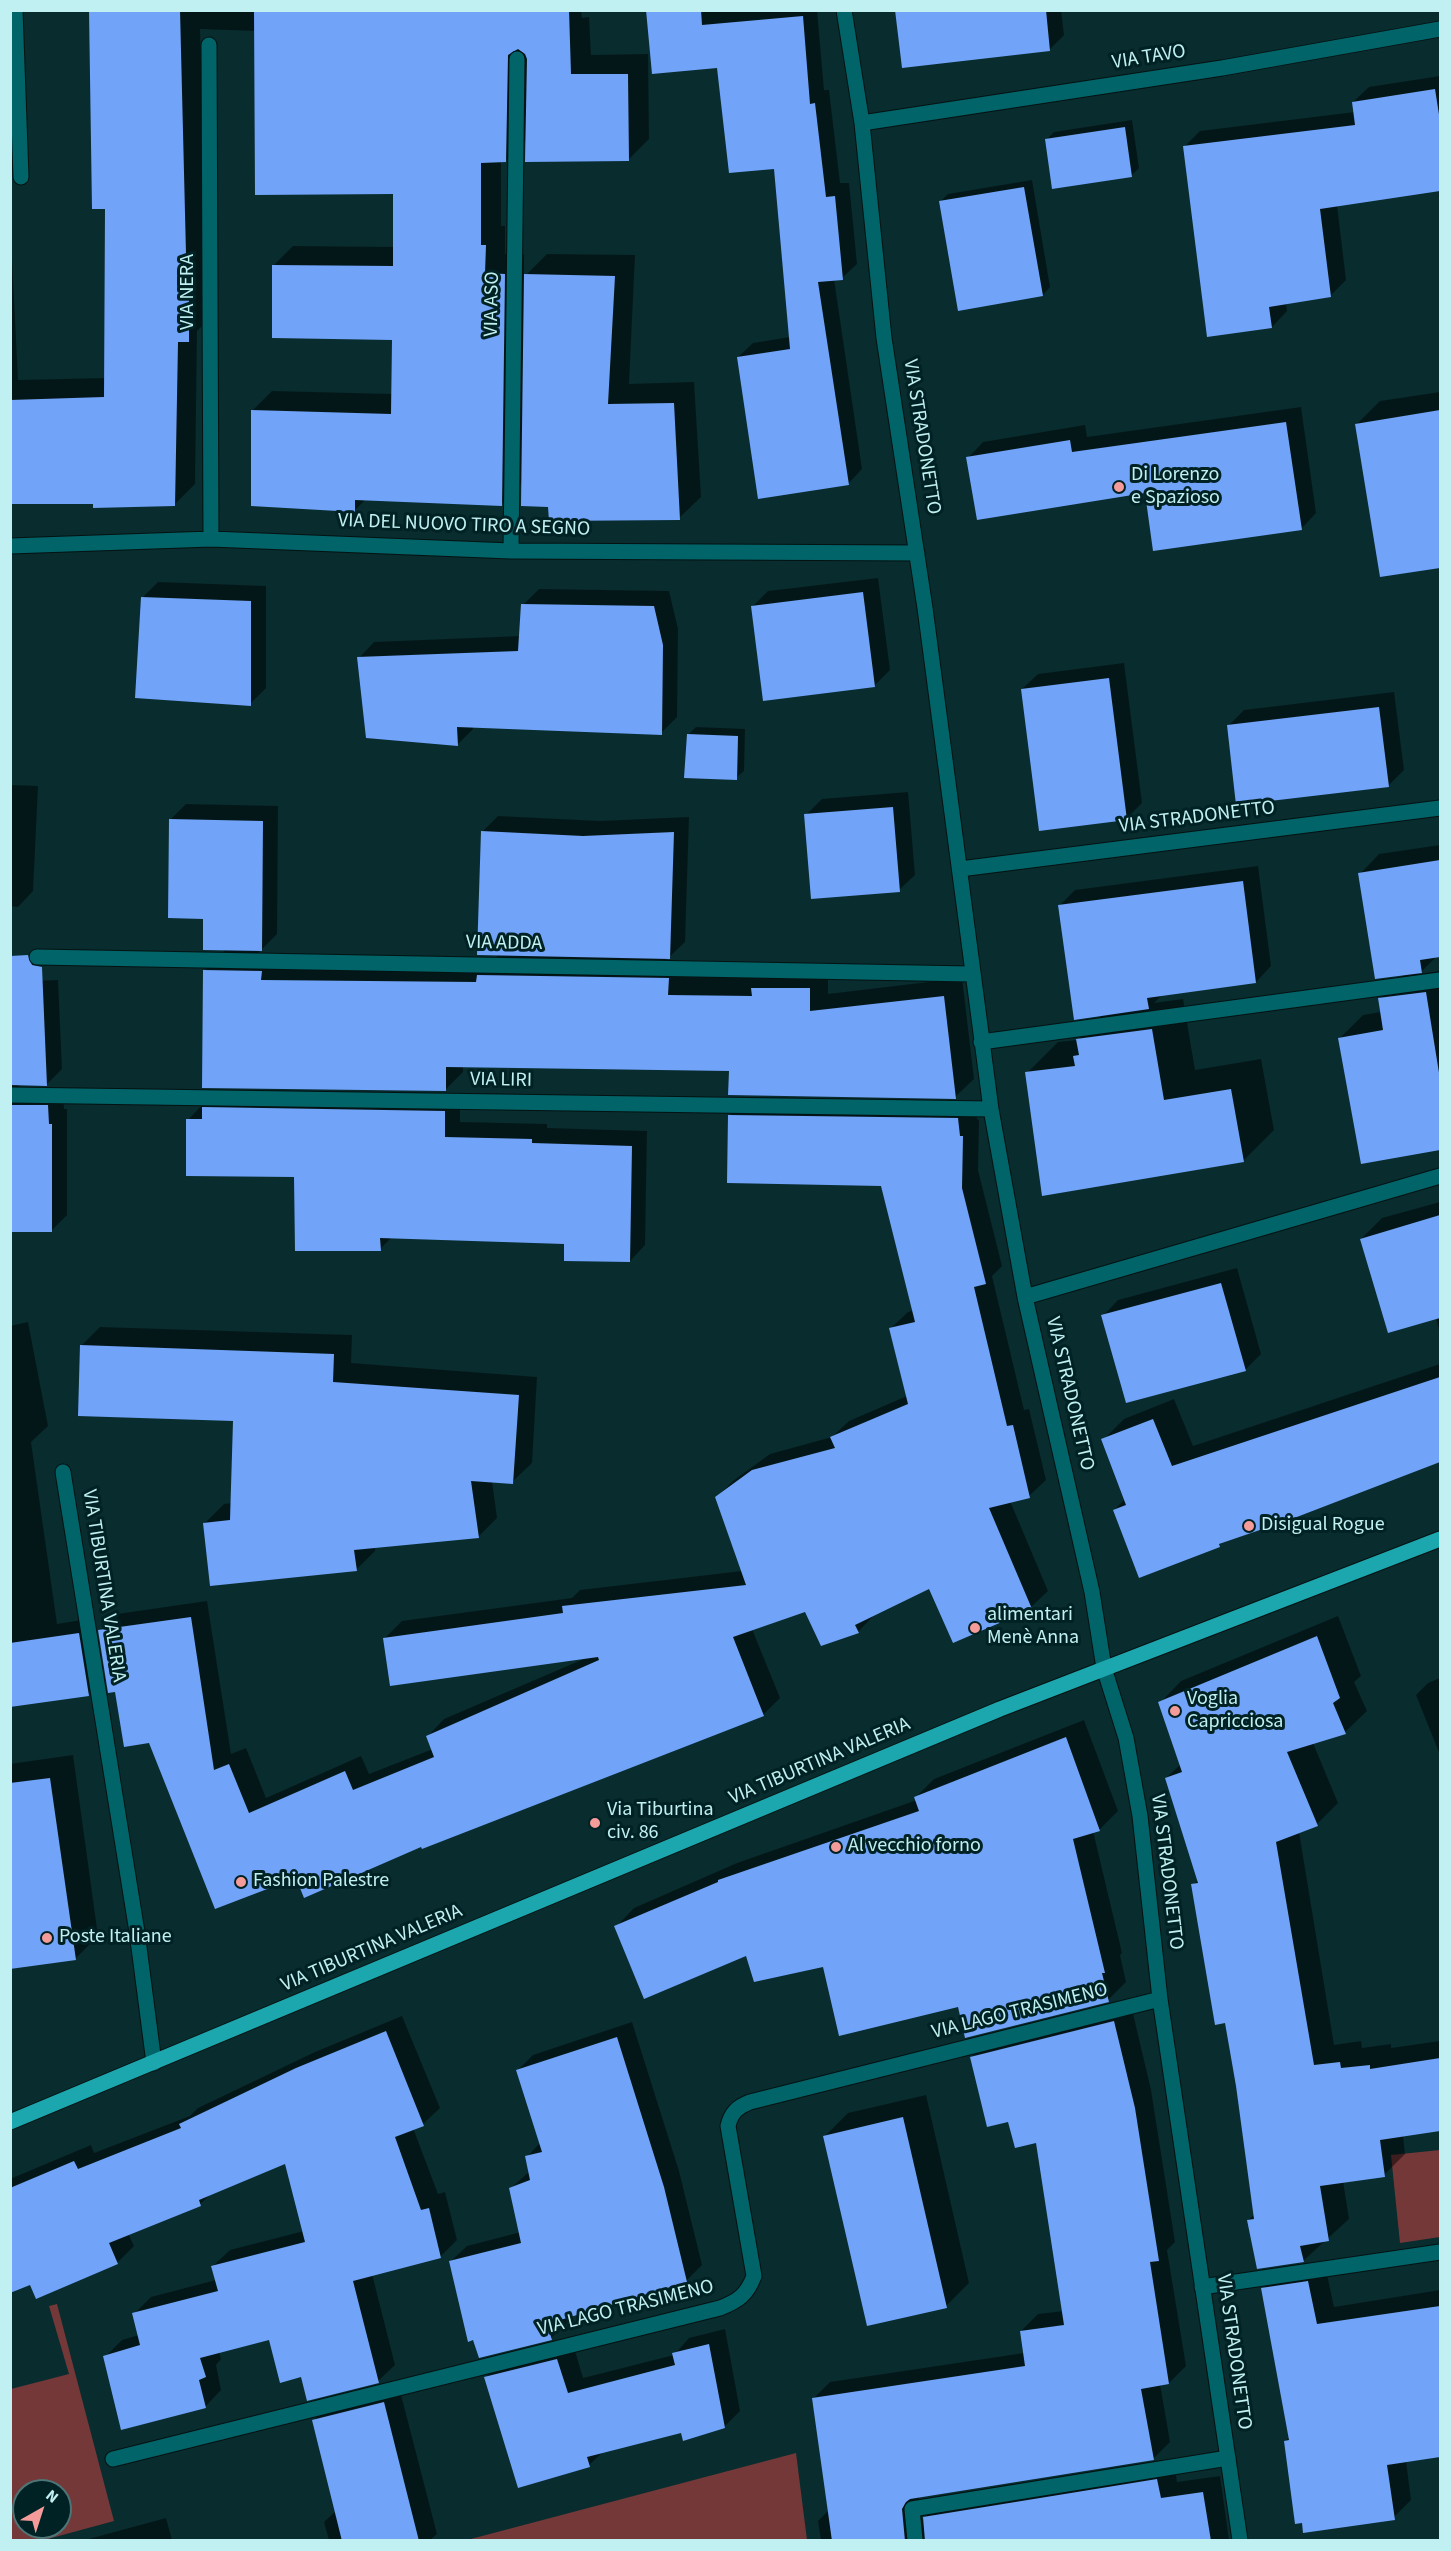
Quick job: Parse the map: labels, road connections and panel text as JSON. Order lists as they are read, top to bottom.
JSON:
{
  "streets": {
    "main road": ["VIA TIBURTINA VALERIA"],
    "street": [
      "VIA TAVO",
      "VIA NERA",
      "VIA ASO",
      "VIA STRADONETTO",
      "VIA DEL NUOVO TIRO A SEGNO",
      "VIA ADDA",
      "VIA LIRI",
      "VIA LAGO TRASIMENO"
    ]
  },
  "crossings": [
    ["VIA TAVO", "VIA STRADONETTO"],
    ["VIA NERA", "VIA DEL NUOVO TIRO A SEGNO"],
    ["VIA ASO", "VIA DEL NUOVO TIRO A SEGNO"],
    ["VIA STRADONETTO", "VIA DEL NUOVO TIRO A SEGNO"],
    ["VIA STRADONETTO", "VIA ADDA"],
    ["VIA STRADONETTO", "VIA LIRI"],
    ["VIA STRADONETTO", "VIA TIBURTINA VALERIA"],
    ["VIA STRADONETTO", "VIA LAGO TRASIMENO"]
  ],
  "places": [
    "Di Lorenzo e Spazioso",
    "Disigual Rogue",
    "alimentari Menè Anna",
    "Voglia Capricciosa",
    "Via Tiburtina civ. 86",
    "Al vecchio forno",
    "Fashion Palestre",
    "Poste Italiane"
  ],
  "north": "top right"
}
